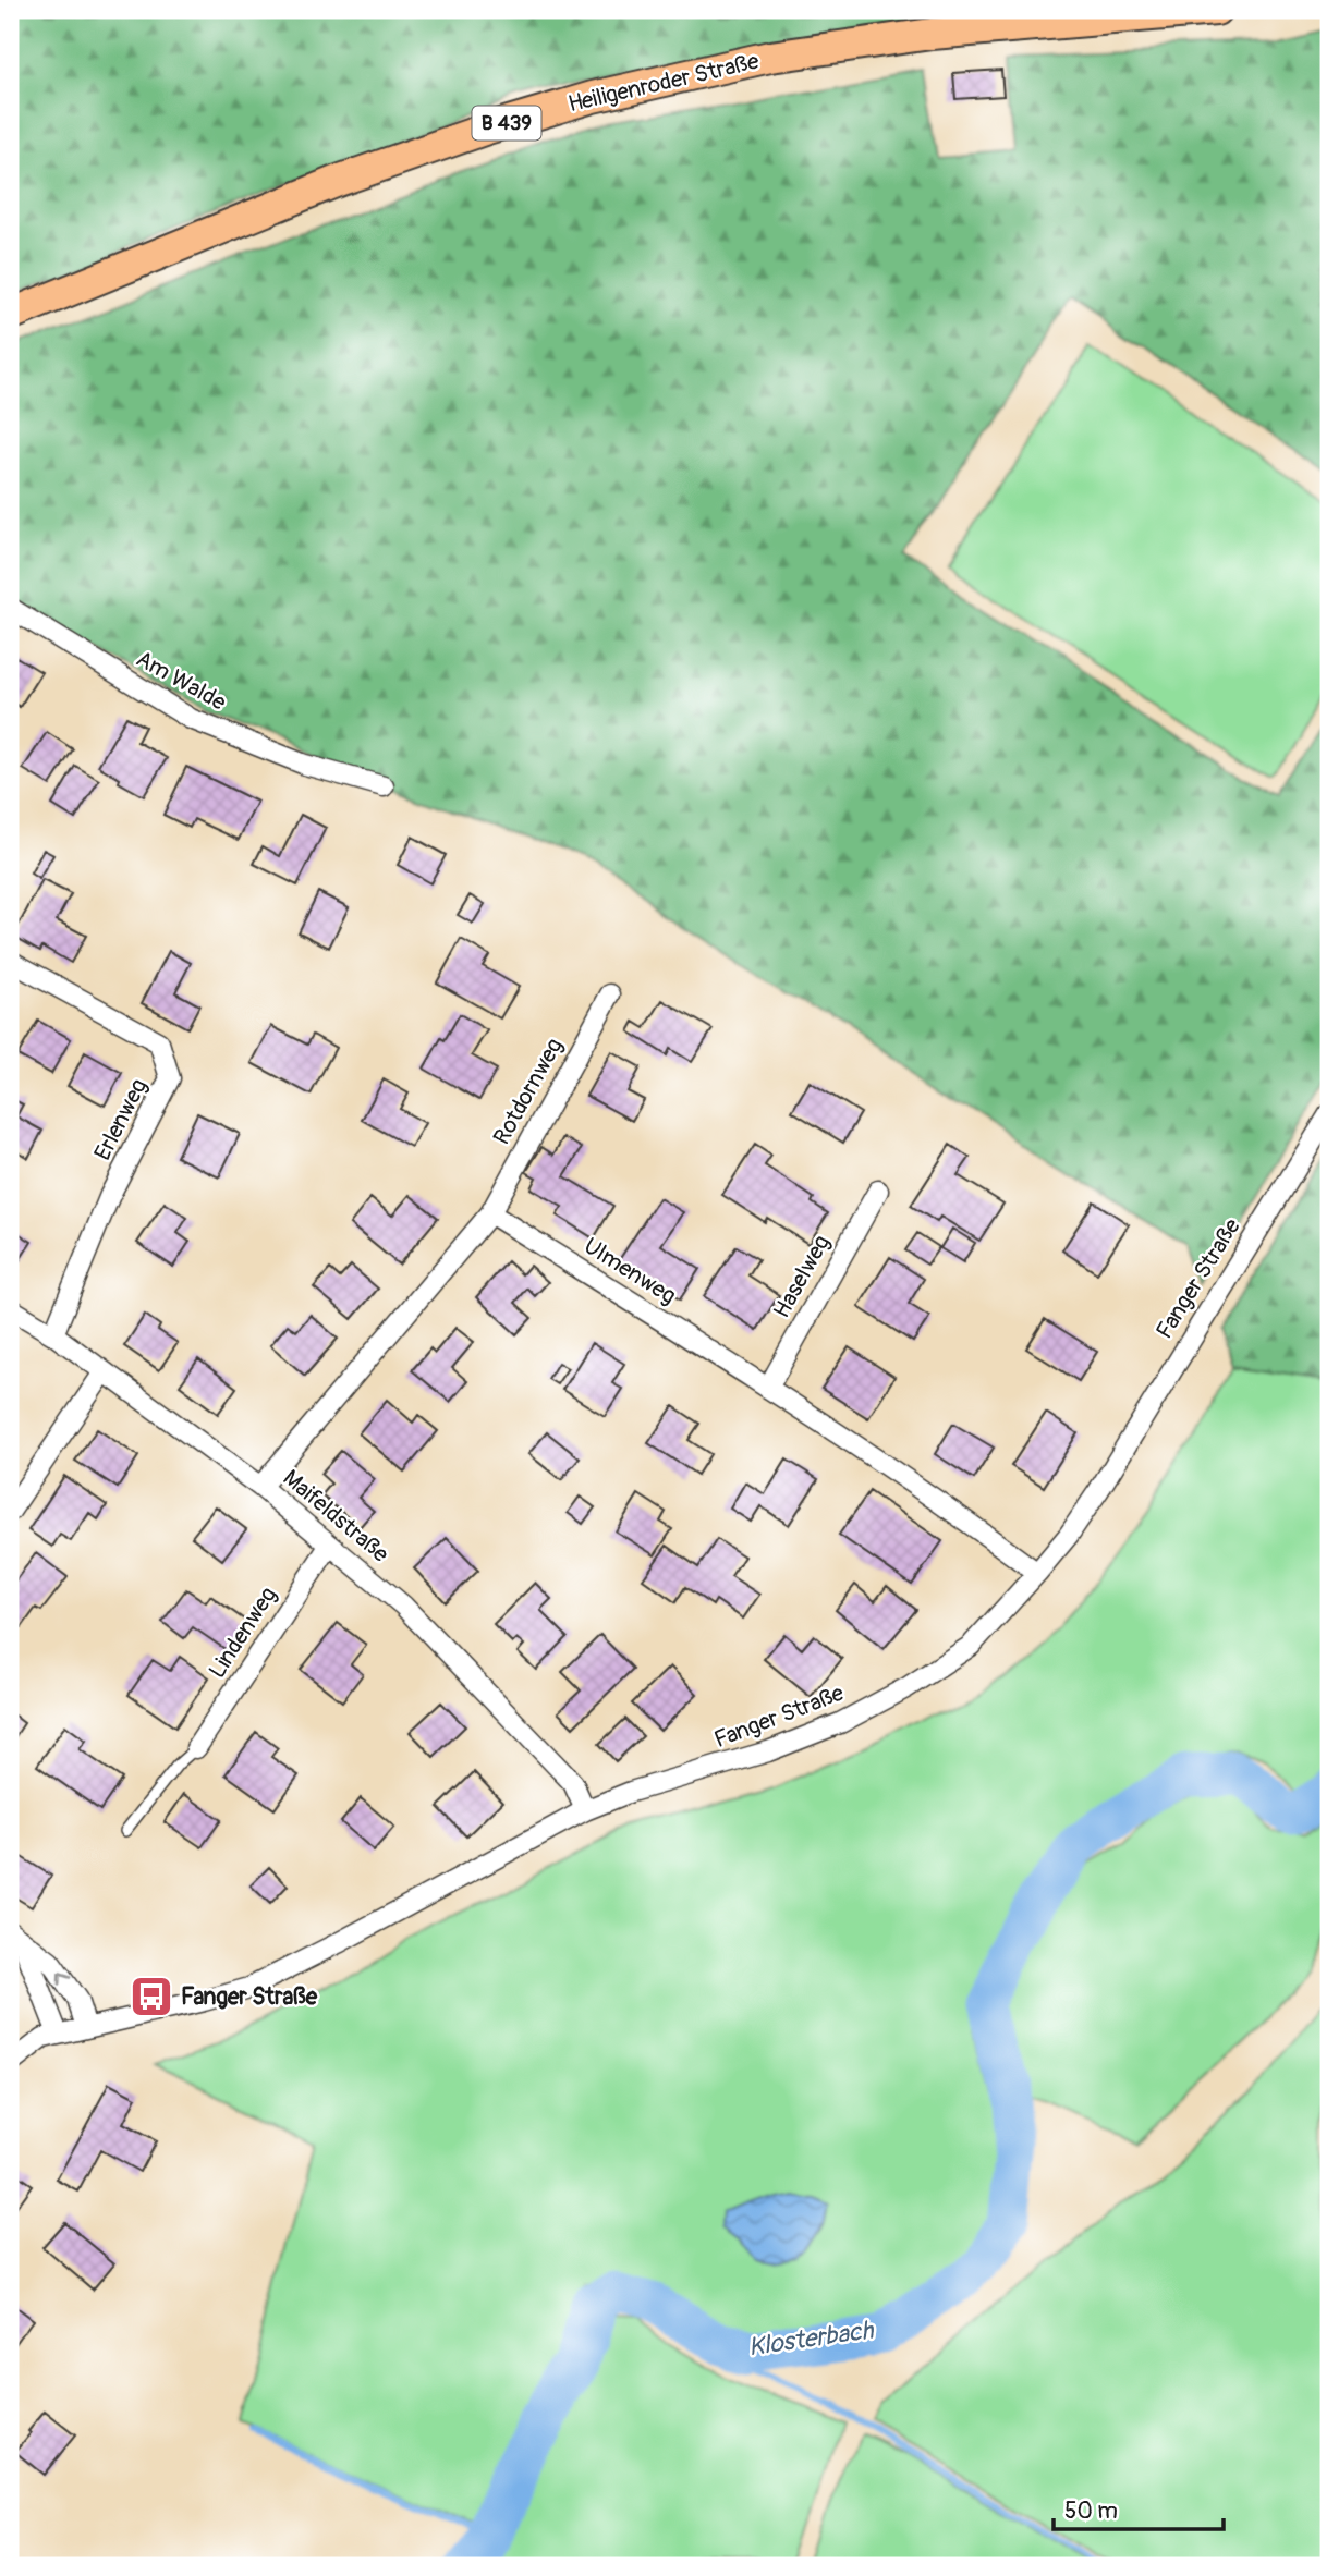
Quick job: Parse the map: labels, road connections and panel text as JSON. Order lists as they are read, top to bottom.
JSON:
{
  "streets": {
    "main road": ["Heiligenroder Straße", "B 439"],
    "street": [
      "Am Walde",
      "Rotdornweg",
      "Erlenweg",
      "Ulmenweg",
      "Haselweg",
      "Fanger Straße",
      "Maifeldstraße",
      "Lindenweg"
    ]
  },
  "crossings": [
    ["Rotdornweg", "Ulmenweg"],
    ["Erlenweg", "Maifeldstraße"],
    ["Ulmenweg", "Haselweg"],
    ["Ulmenweg", "Fanger Straße"],
    ["Fanger Straße", "Maifeldstraße"],
    ["Maifeldstraße", "Lindenweg"]
  ],
  "water": ["Klosterbach"],
  "places": {
    "bus stop": ["Fanger Straße"]
  },
  "scale_bar": "50 m"
}
